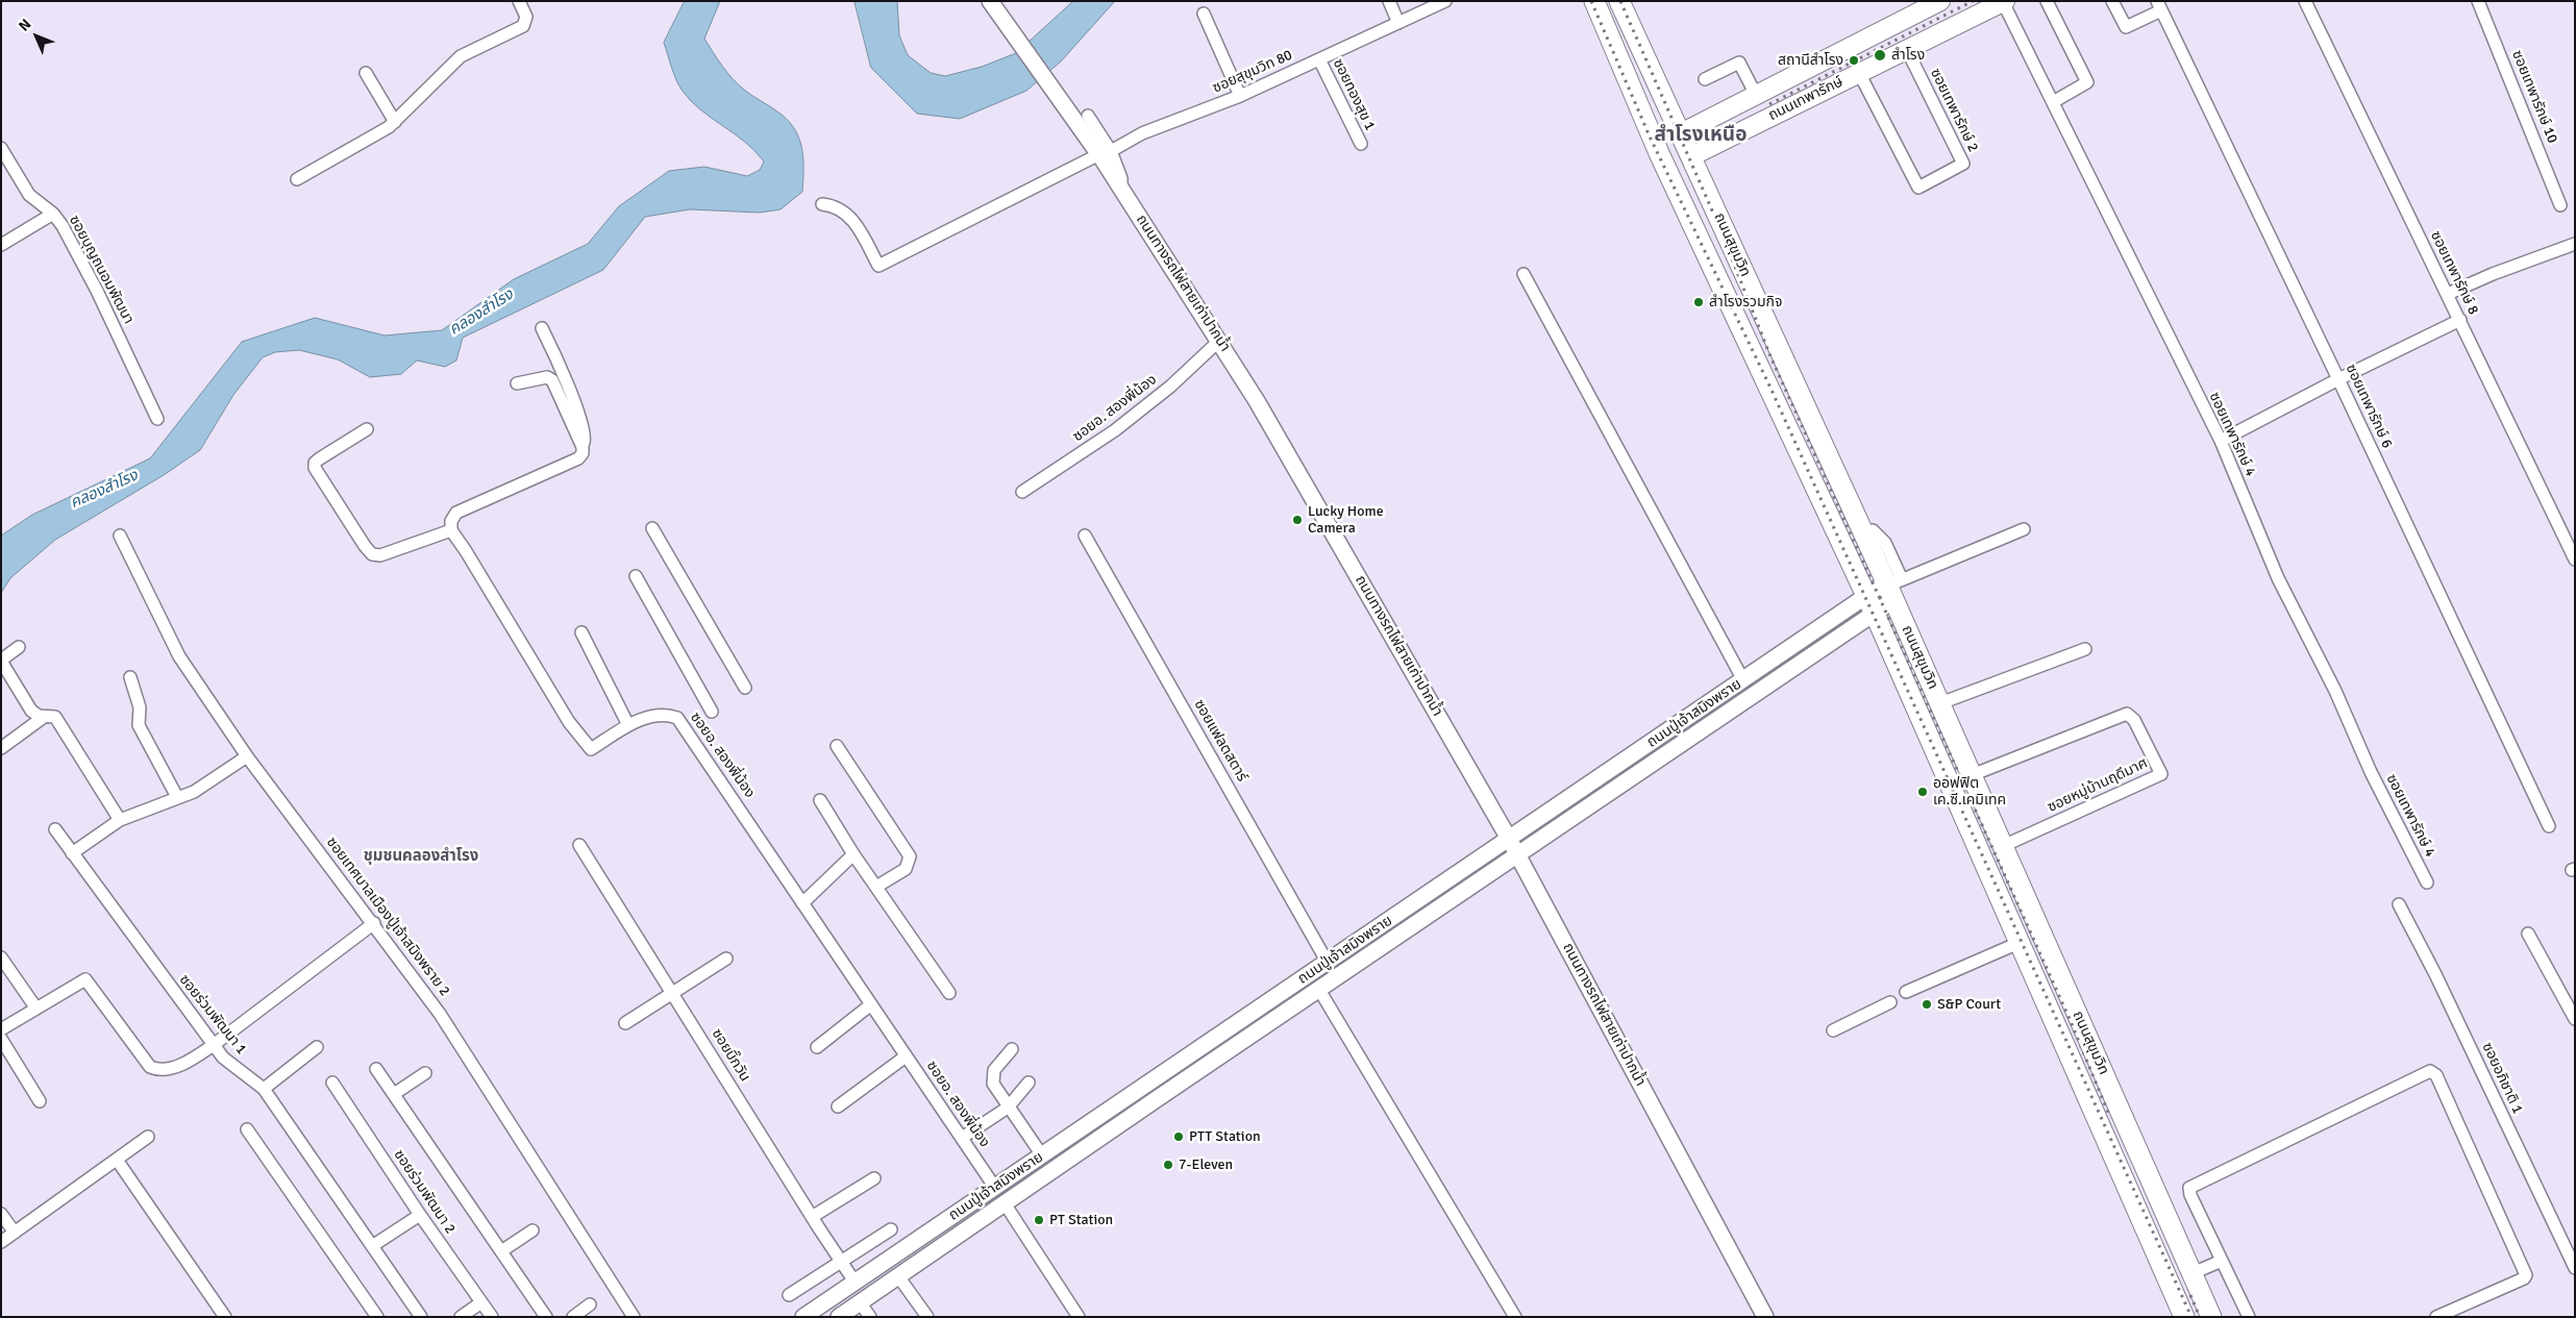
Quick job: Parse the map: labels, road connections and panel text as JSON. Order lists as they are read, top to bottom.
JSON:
{
  "streets": {
    "highway": ["ถนนสุขุมวิท"],
    "main road": ["ถนนเทพารักษ์", "ถนนทางรถไฟสายเก่าปากน้ำ", "ถนนปู่เจ้าสมิงพราย"],
    "street": [
      "ซอยสุขุมวิท 80",
      "ซอยทองสุข 1",
      "ซอยเทพารักษ์ 10",
      "ซอยเทพารักษ์ 2",
      "ซอยบุญถนอมพัฒนา",
      "ซอยเทพารักษ์ 8",
      "ซอยเทพารักษ์ 6",
      "ซอยอ. สองพี่น้อง",
      "ซอยเทพารักษ์ 4",
      "ซอยแฟลตสตาร์",
      "ซอยหมู่บ้านฤดีมาศ",
      "ซอยเทศบาลเมืองปู่เจ้าสมิงพราย 2",
      "ซอยร่วมพัฒนา 1",
      "ซอยบิ๊กวัน",
      "ซอยอภิชาติ 1",
      "ซอยร่วมพัฒนา 2"
    ]
  },
  "crossings": [
    ["ซอยสุขุมวิท 80", "ซอยทองสุข 1"],
    ["ซอยสุขุมวิท 80", "ถนนทางรถไฟสายเก่าปากน้ำ"],
    ["ถนนเทพารักษ์", "ซอยเทพารักษ์ 2"],
    ["ถนนเทพารักษ์", "ถนนสุขุมวิท"],
    ["ถนนเทพารักษ์", "ซอยเทพารักษ์ 4"],
    ["ถนนสุขุมวิท", "ถนนปู่เจ้าสมิงพราย"],
    ["ถนนสุขุมวิท", "ซอยหมู่บ้านฤดีมาศ"],
    ["ถนนทางรถไฟสายเก่าปากน้ำ", "ซอยอ. สองพี่น้อง"],
    ["ถนนทางรถไฟสายเก่าปากน้ำ", "ถนนปู่เจ้าสมิงพราย"],
    ["ซอยอ. สองพี่น้อง", "ถนนปู่เจ้าสมิงพราย"],
    ["ถนนปู่เจ้าสมิงพราย", "ซอยแฟลตสตาร์"],
    ["ถนนปู่เจ้าสมิงพราย", "ซอยบิ๊กวัน"]
  ],
  "districts": ["สำโรงเหนือ", "ชุมชนคลองสำโรง"],
  "water": ["คลองสำโรง"],
  "places": [
    "สำโรง",
    "สถานีสำโรง",
    "สำโรงรวมกิจ",
    "Lucky Home Camera",
    "ออฟฟิต เค.ซี.เคมิเทค",
    "S&P Court",
    "PTT Station",
    "7-Eleven",
    "PT Station"
  ],
  "north": "top left"
}
